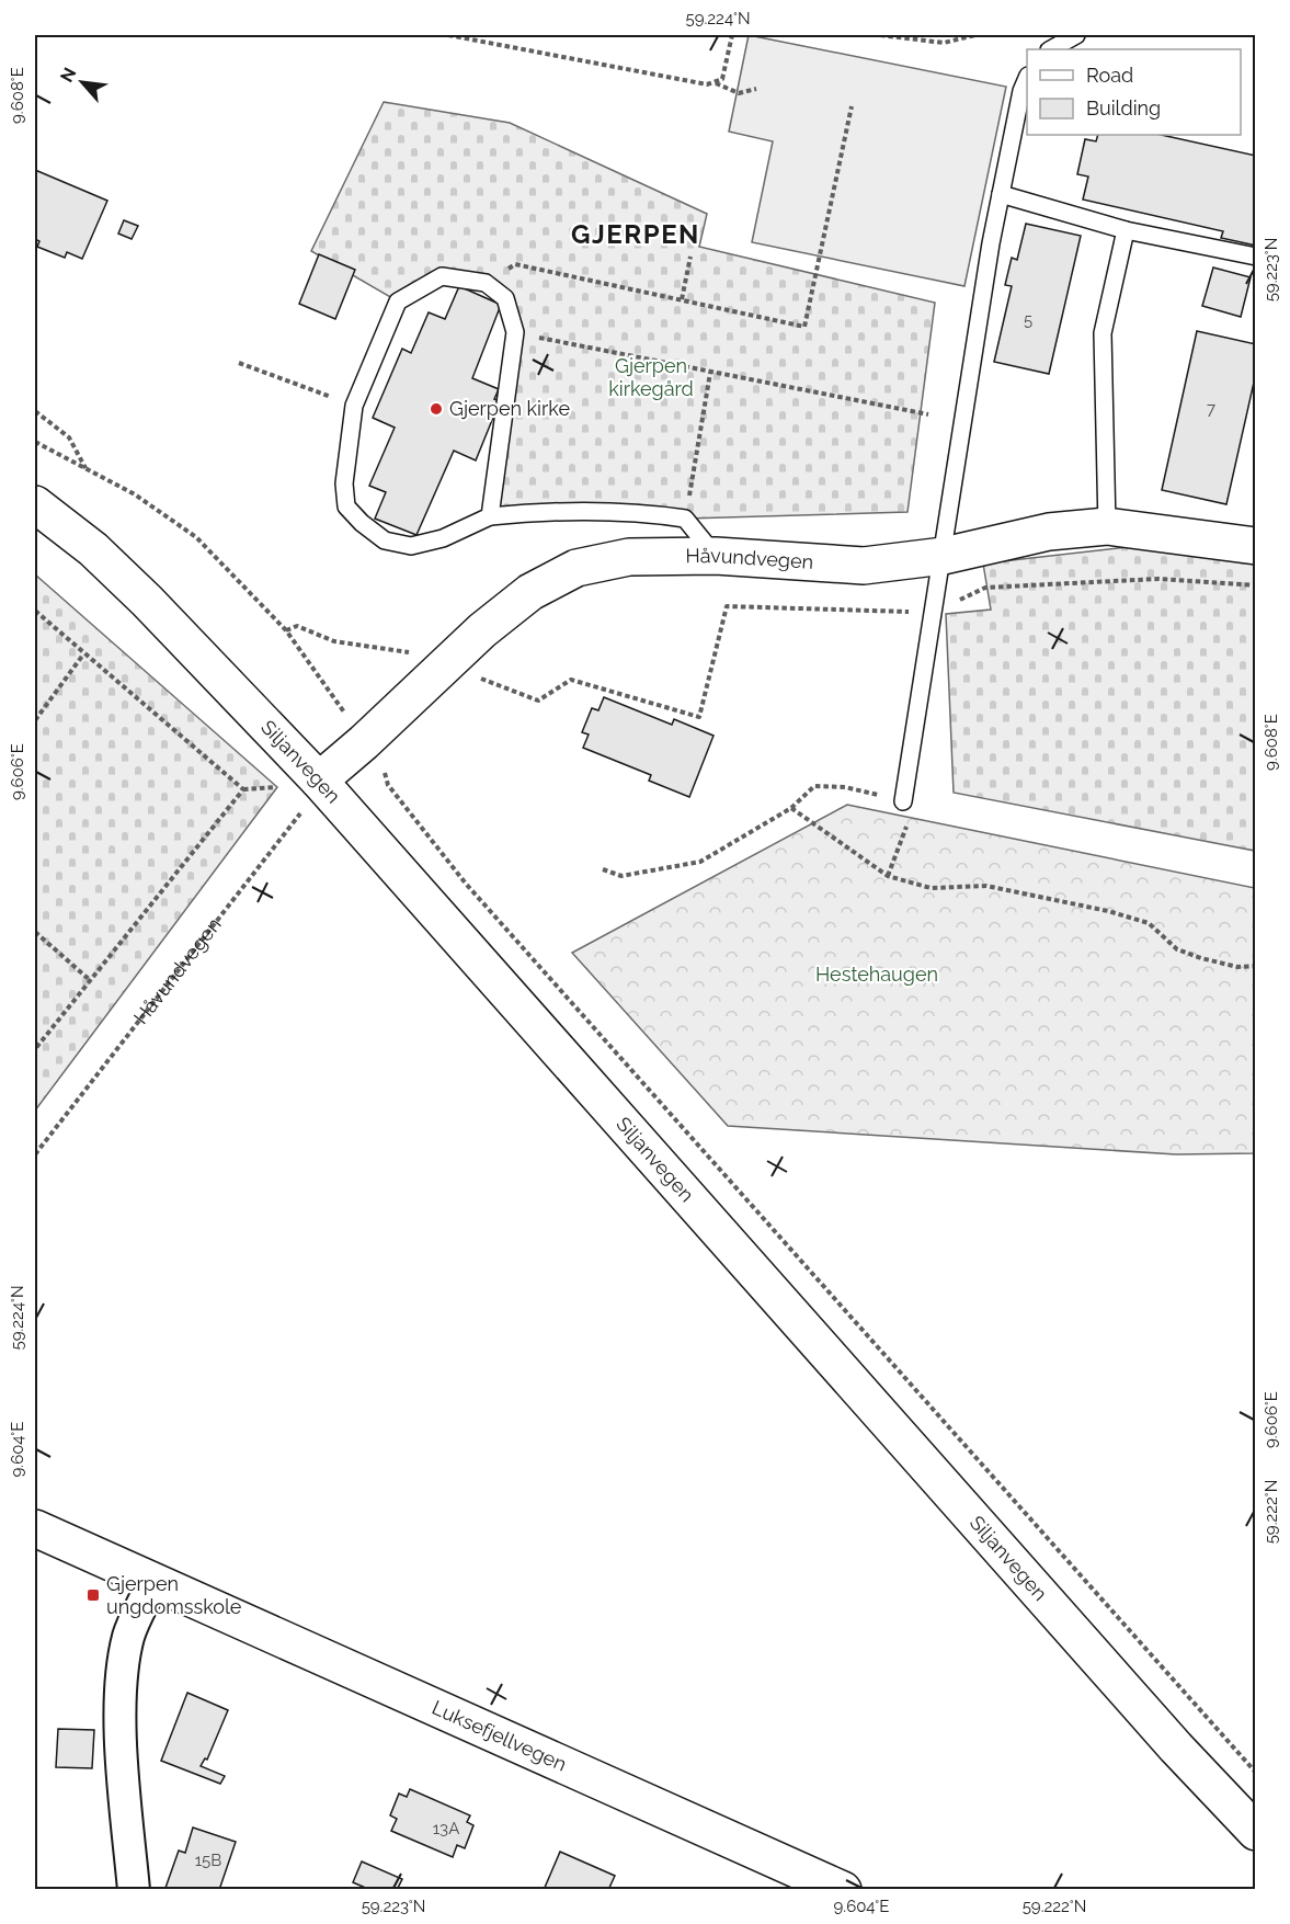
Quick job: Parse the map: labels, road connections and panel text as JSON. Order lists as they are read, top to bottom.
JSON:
{
  "streets": {
    "main road": ["Håvundvegen", "Siljanvegen", "Luksefjellvegen"]
  },
  "crossings": [
    ["Håvundvegen", "Siljanvegen"]
  ],
  "districts": ["GJERPEN"],
  "parks": ["Gjerpen kirkegård", "Hestehaugen"],
  "places": {
    "other": ["Gjerpen kirke"],
    "transit": ["Gjerpen ungdomsskole"]
  },
  "house_numbers": [
    "5",
    "7",
    "13A",
    "15B"
  ],
  "legend": ["Road", "Building"],
  "north": "top left",
  "coordinates": [
    "59.224°N",
    "9.608°E",
    "59.223°N",
    "9.606°E",
    "9.604°E",
    "59.222°N"
  ]
}
